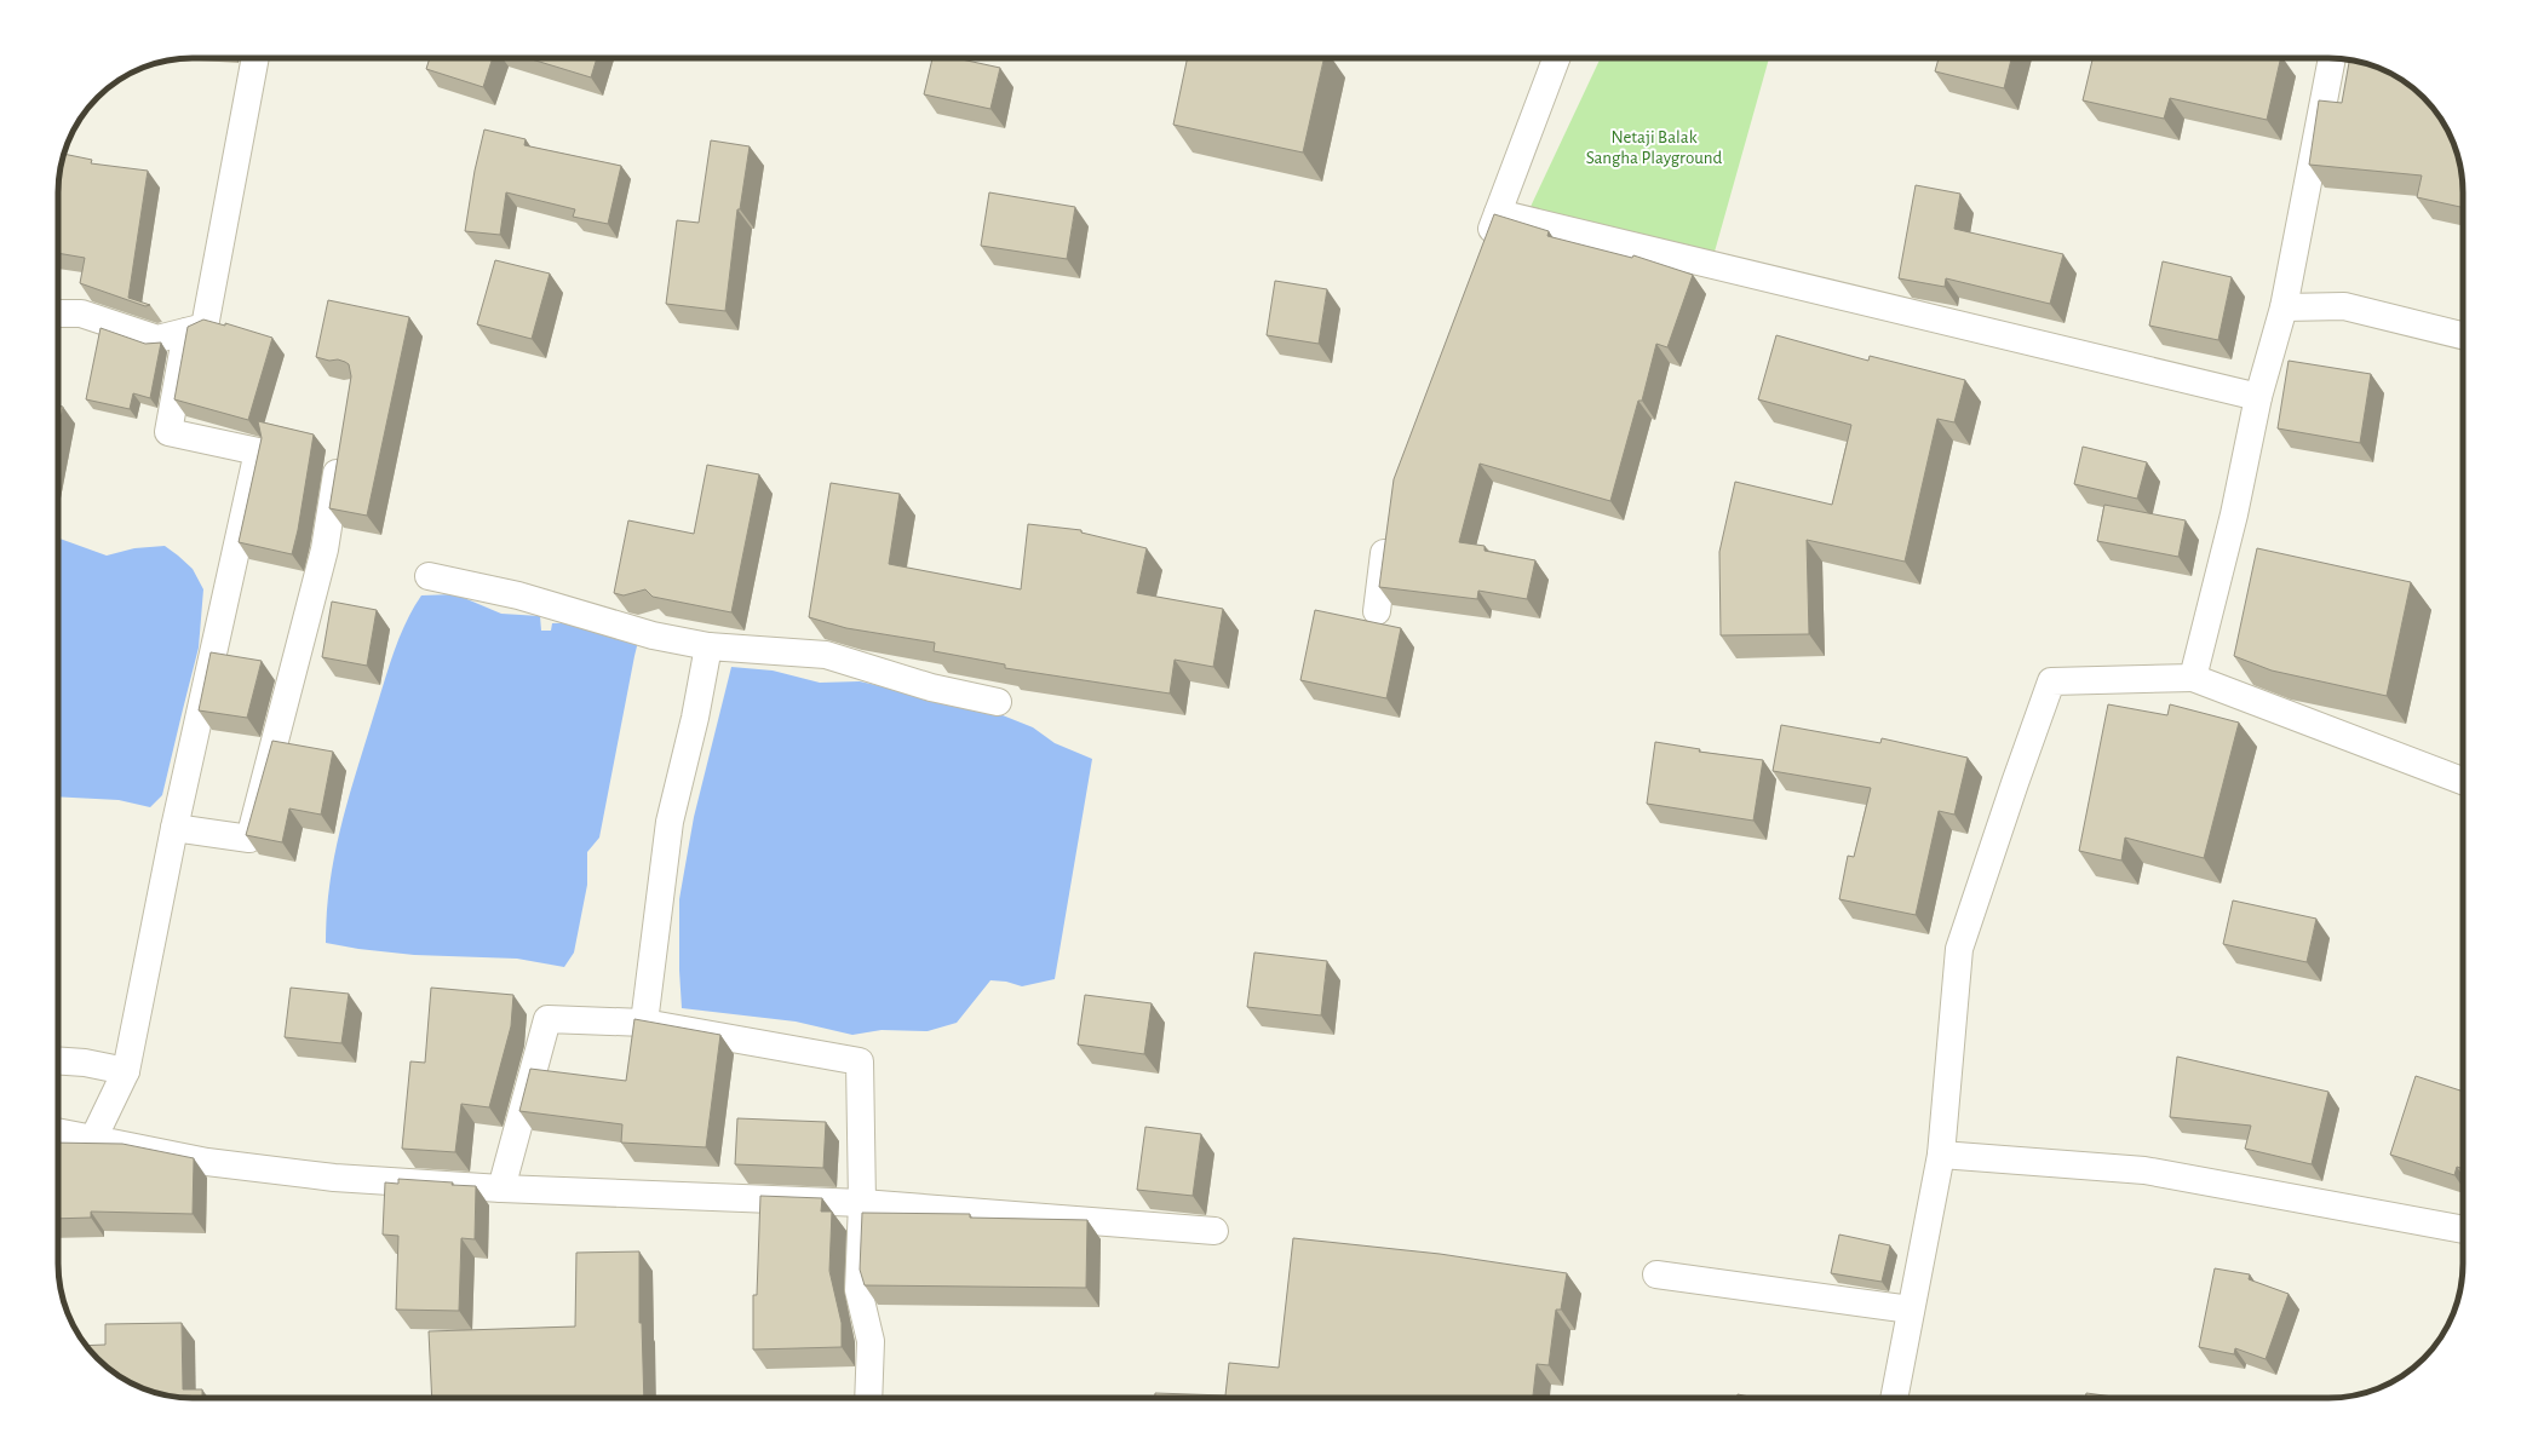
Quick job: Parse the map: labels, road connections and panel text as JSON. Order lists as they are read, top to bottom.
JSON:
{
  "parks": ["Netaji Balak Sangha Playground"]
}
